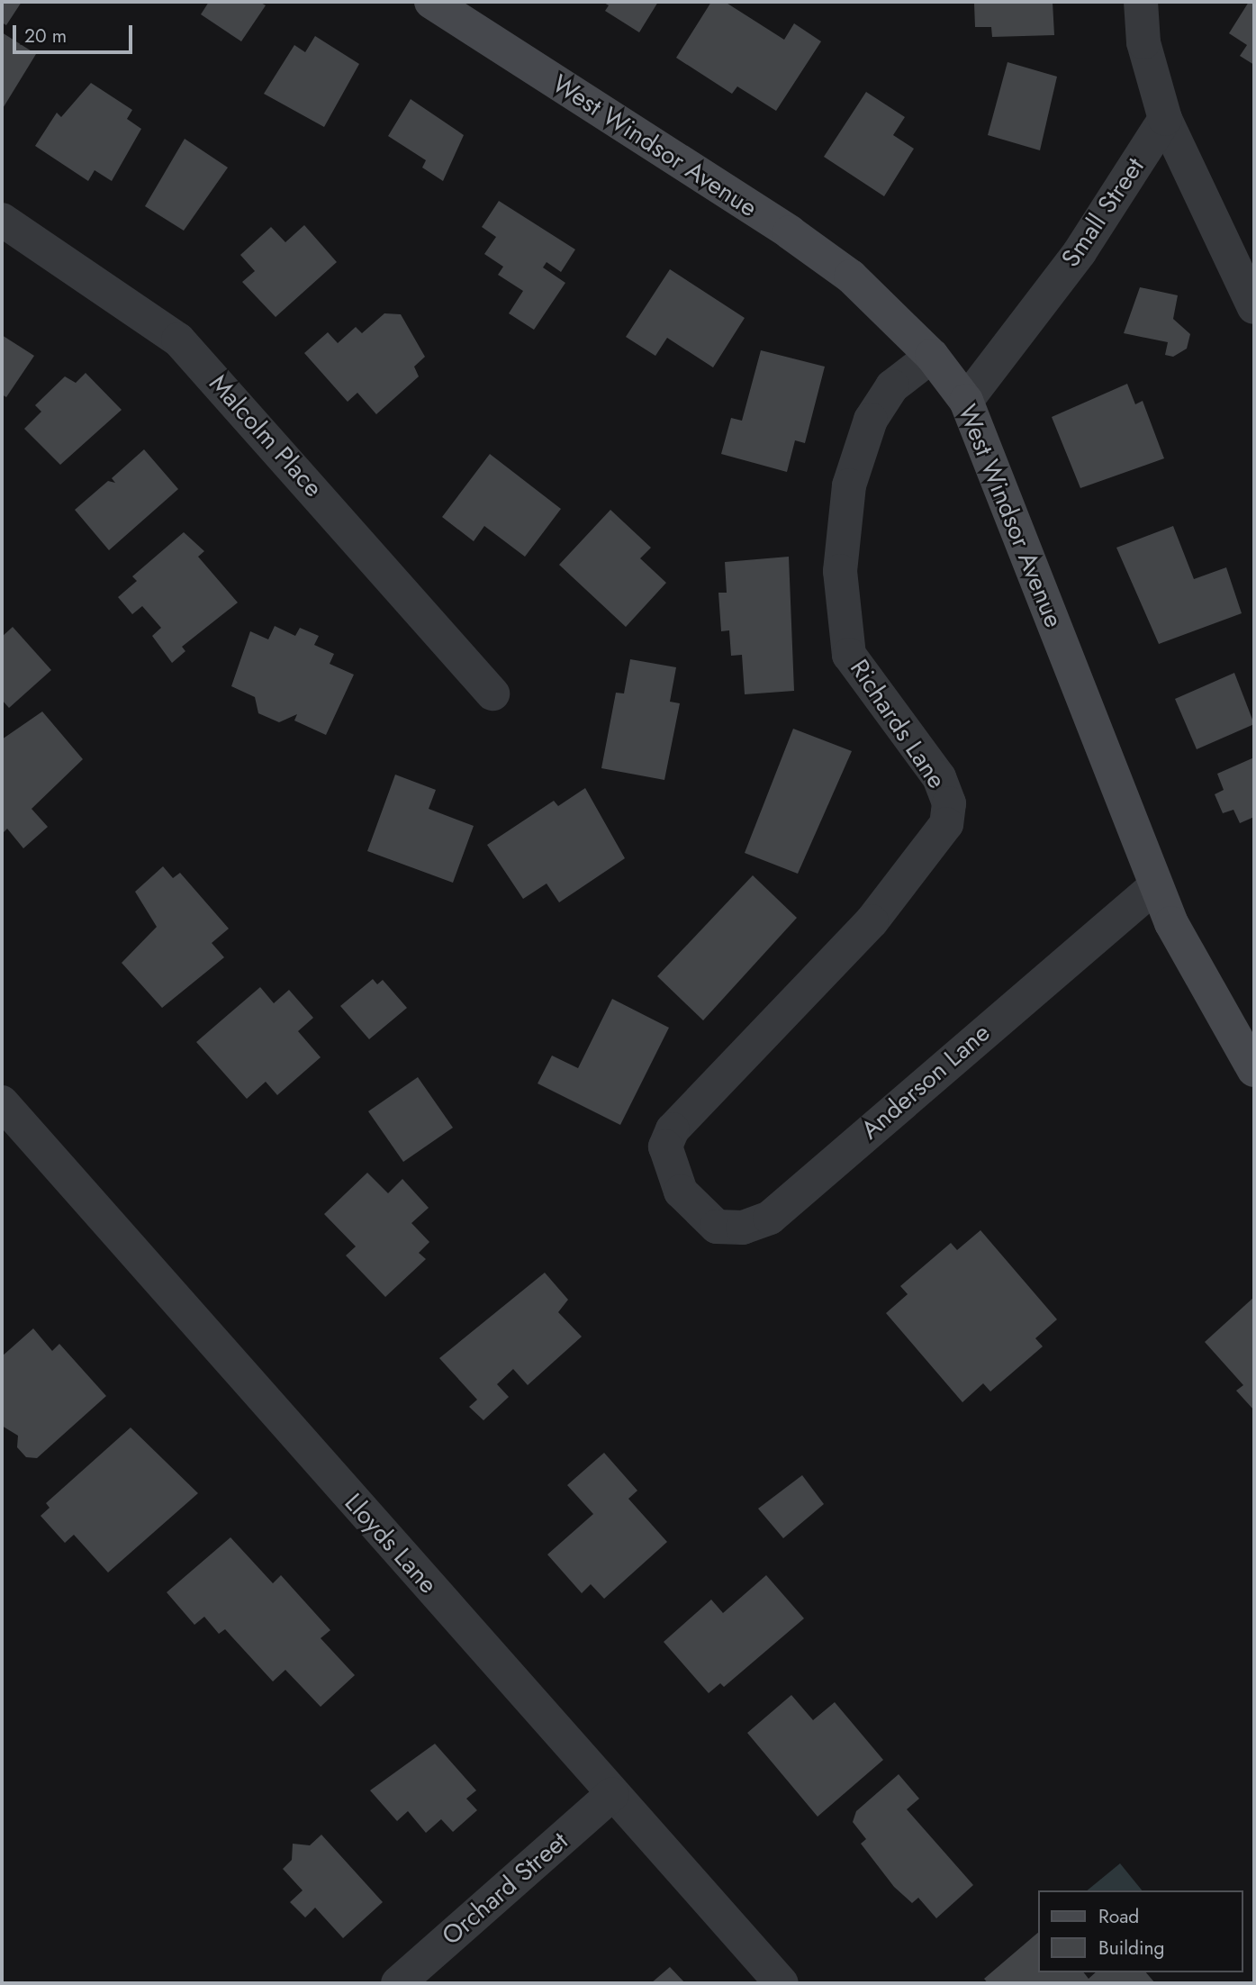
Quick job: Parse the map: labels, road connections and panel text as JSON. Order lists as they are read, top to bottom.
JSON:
{
  "streets": {
    "street": [
      "West Windsor Avenue",
      "Small Street",
      "Malcolm Place",
      "Richards Lane",
      "Anderson Lane",
      "Lloyds Lane",
      "Orchard Street"
    ]
  },
  "crossings": [
    ["West Windsor Avenue", "Small Street"],
    ["West Windsor Avenue", "Richards Lane"],
    ["West Windsor Avenue", "Anderson Lane"],
    ["Richards Lane", "Anderson Lane"],
    ["Lloyds Lane", "Orchard Street"]
  ],
  "legend": ["Road", "Building"],
  "scale_bar": "20 m"
}
